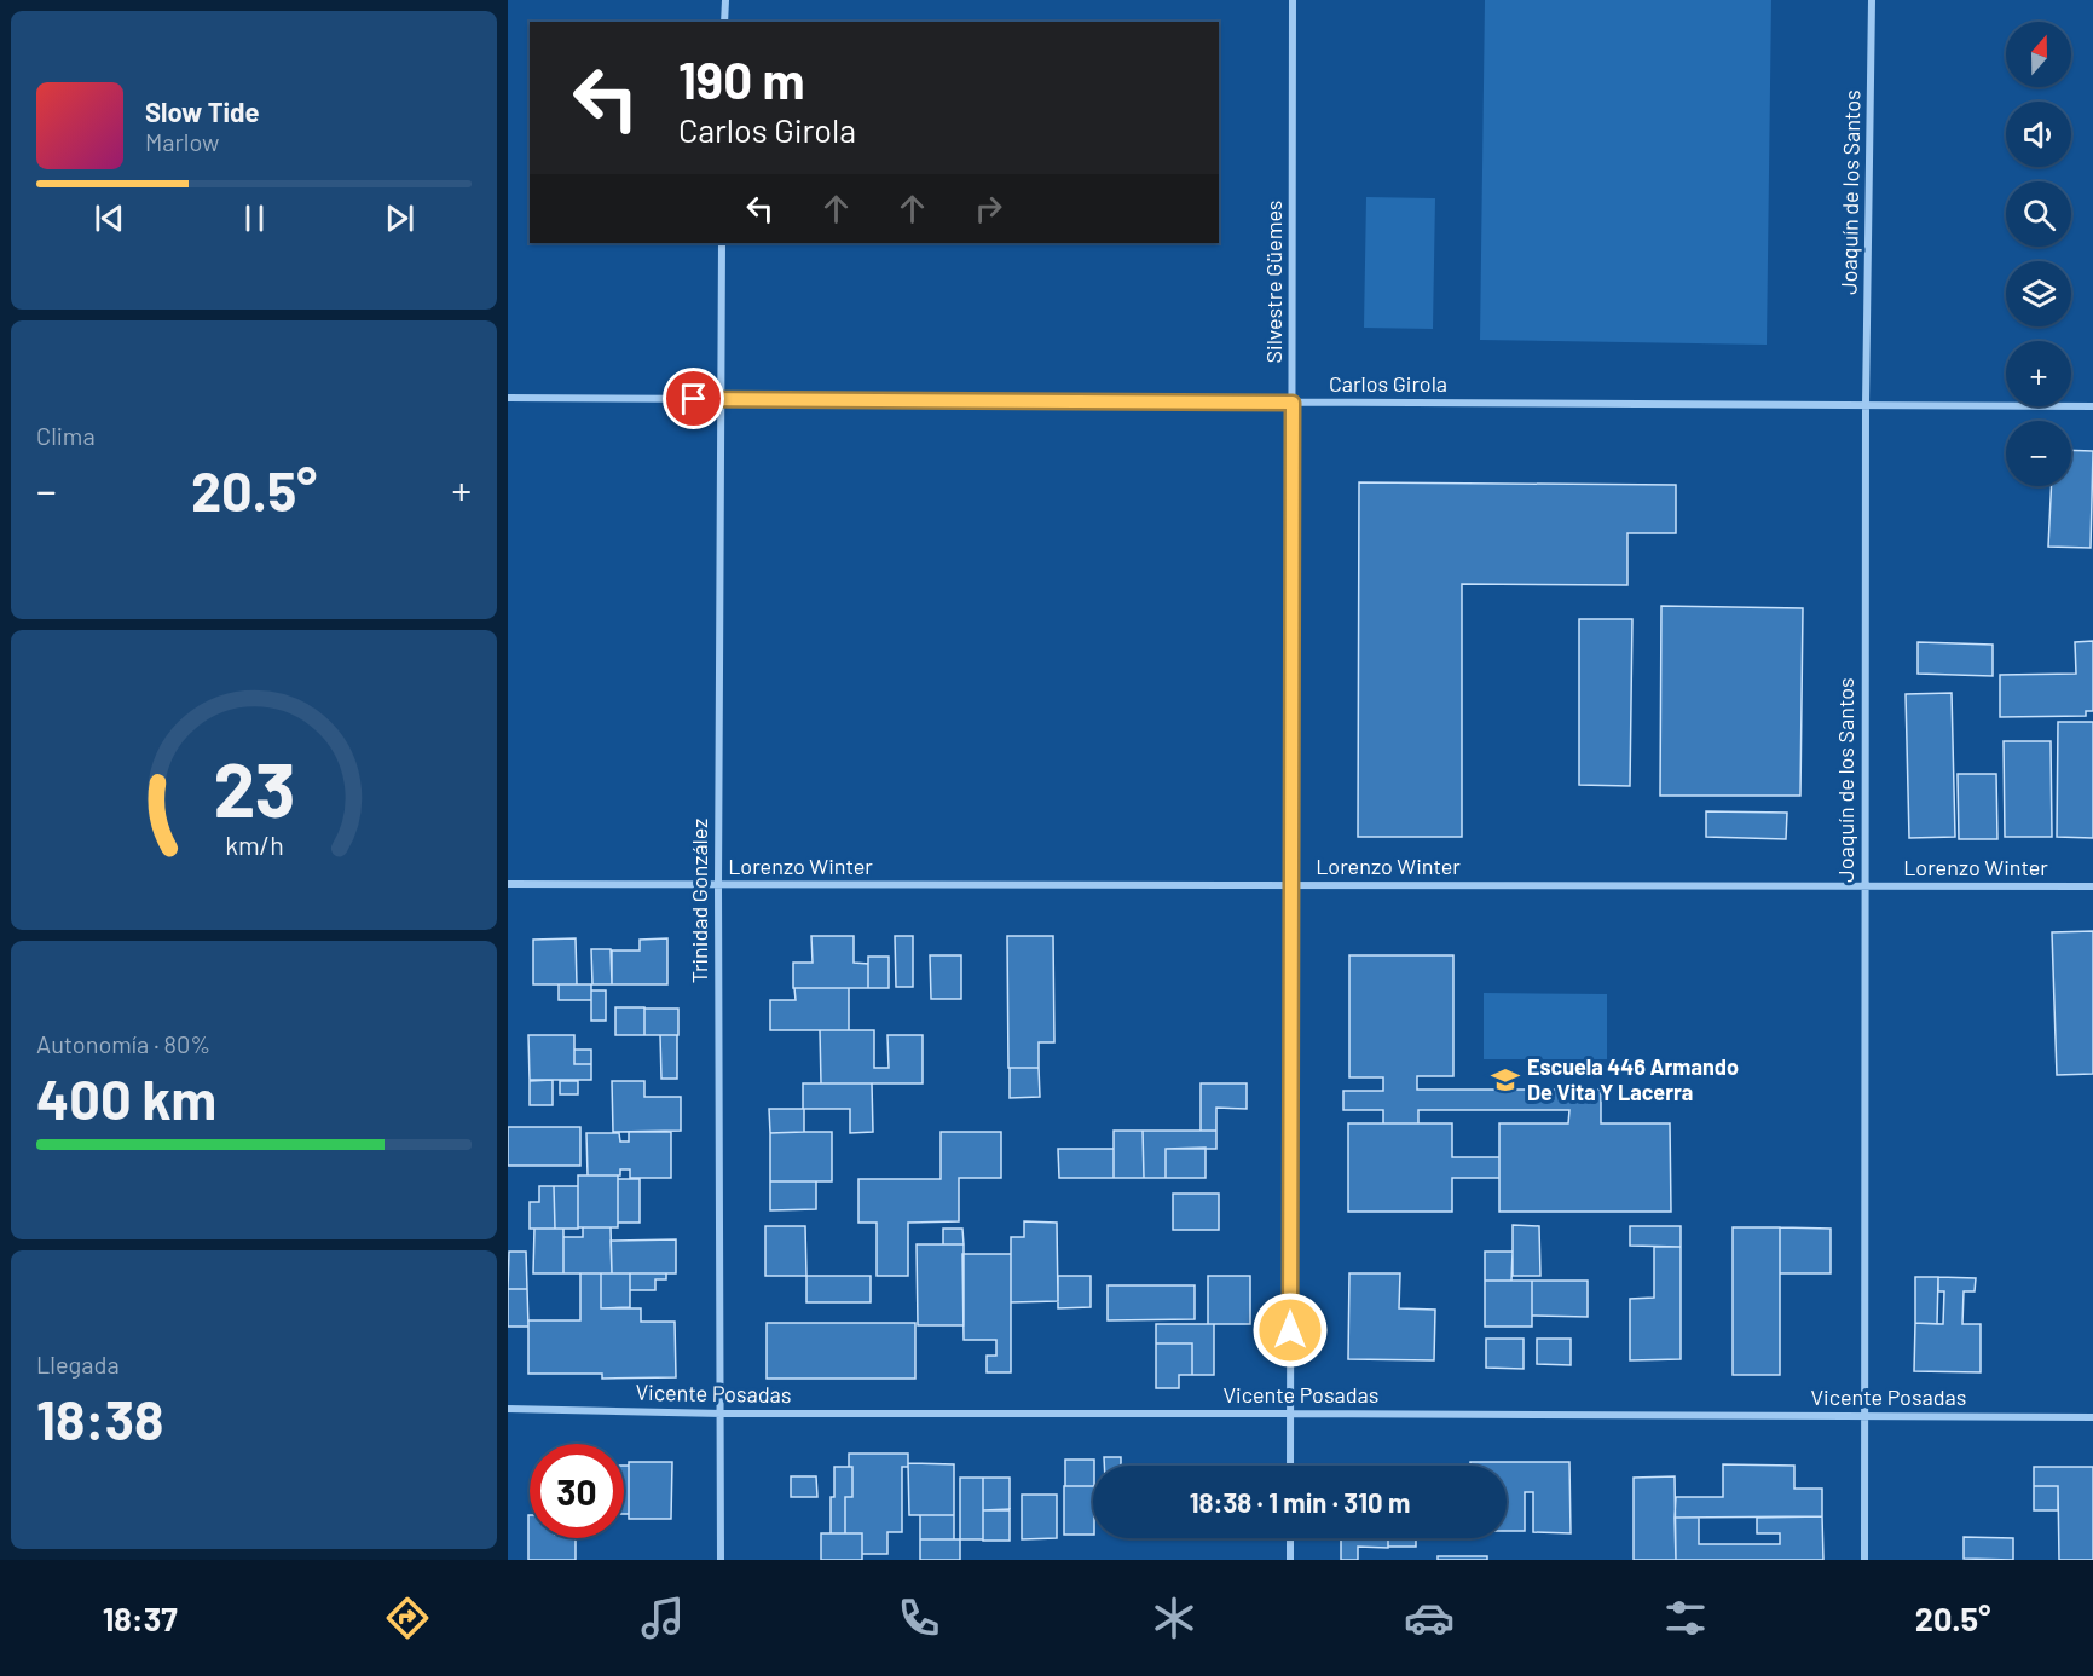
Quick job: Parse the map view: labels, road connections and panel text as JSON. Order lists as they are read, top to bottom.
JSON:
{
  "streets": {
    "street": [
      "Joaquín de los Santos",
      "Silvestre Güemes",
      "Carlos Girola",
      "Lorenzo Winter",
      "Trinidad González",
      "Vicente Posadas"
    ]
  },
  "crossings": [
    ["Joaquín de los Santos", "Carlos Girola"],
    ["Joaquín de los Santos", "Lorenzo Winter"],
    ["Joaquín de los Santos", "Vicente Posadas"],
    ["Silvestre Güemes", "Carlos Girola"],
    ["Silvestre Güemes", "Lorenzo Winter"],
    ["Silvestre Güemes", "Vicente Posadas"],
    ["Carlos Girola", "Trinidad González"],
    ["Lorenzo Winter", "Trinidad González"],
    ["Trinidad González", "Vicente Posadas"]
  ],
  "places": {
    "school or university": ["Escuela 446 Armando De Vita Y Lacerra"]
  },
  "north": "top",
  "page": {
    "map_buttons": ["+", "−"],
    "turn": ["190 m", "Carlos Girola"],
    "song": ["Slow Tide", "Marlow"],
    "tile": [
      "Clima",
      ["Autonomía · 80%", "400 km"],
      ["Llegada", "18:38"]
    ],
    "heat": ["−", "20.5°", "+"],
    "limit": "30",
    "trip": "18:38 · 1 min · 310 m",
    "tabs": ["18:37", "20.5°"],
    "gauge": ["23", "km/h"]
  }
}
